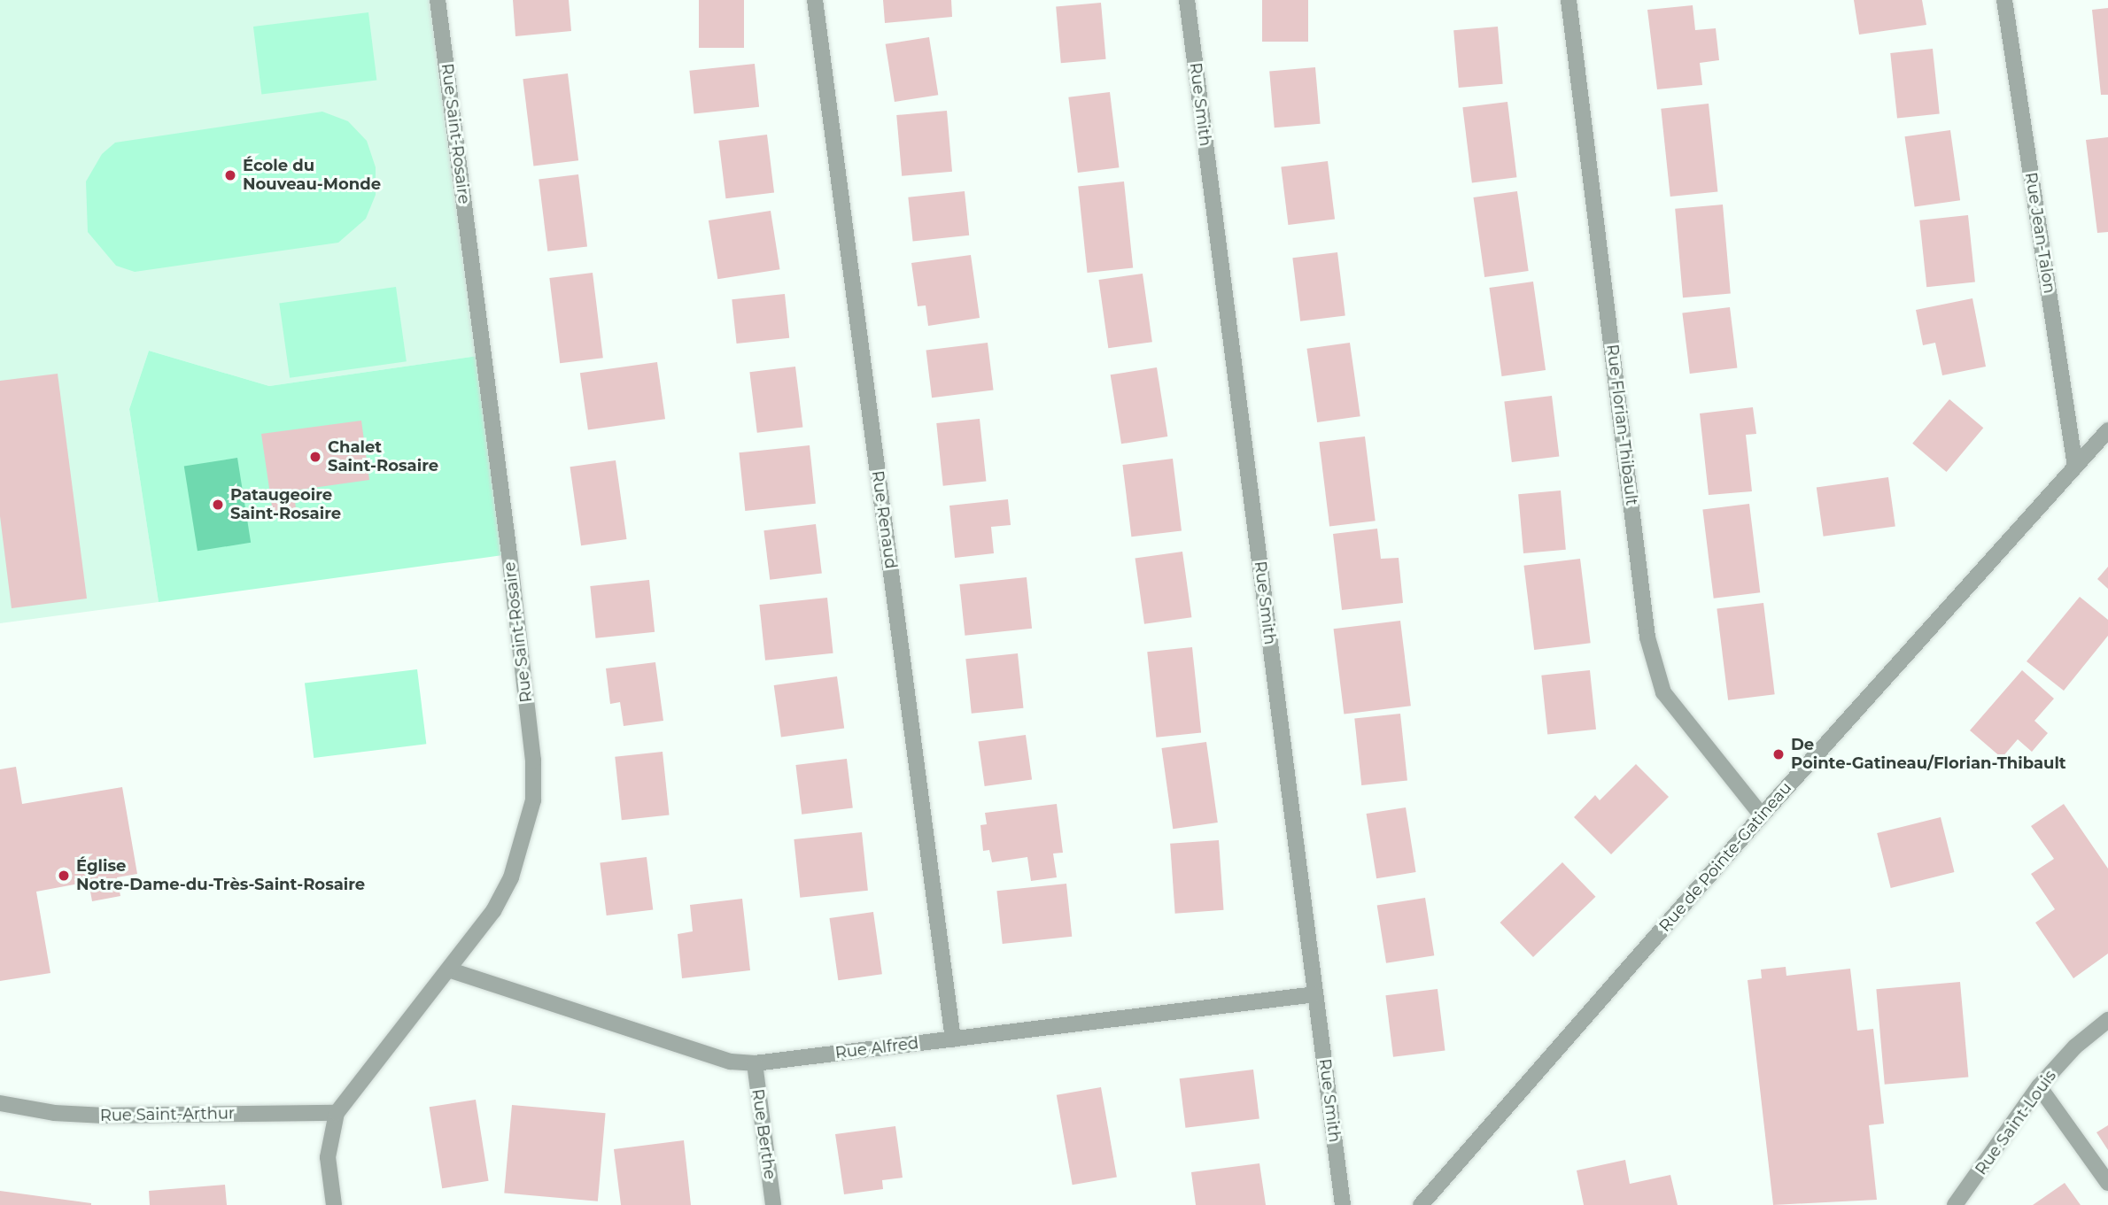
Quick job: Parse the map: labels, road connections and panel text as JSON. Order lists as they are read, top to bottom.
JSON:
{
  "streets": {
    "street": [
      "Rue Smith",
      "Rue Saint-Rosaire",
      "Rue Jean-Talon",
      "Rue Florian-Thibault",
      "Rue Renaud",
      "Rue de Pointe-Gatineau",
      "Rue Alfred",
      "Rue Saint-Arthur",
      "Rue Saint-Louis",
      "Rue Berthe"
    ]
  },
  "crossings": [
    ["Rue Smith", "Rue Alfred"],
    ["Rue Saint-Rosaire", "Rue Alfred"],
    ["Rue Saint-Rosaire", "Rue Saint-Arthur"],
    ["Rue Jean-Talon", "Rue de Pointe-Gatineau"],
    ["Rue Florian-Thibault", "Rue de Pointe-Gatineau"],
    ["Rue Renaud", "Rue Alfred"],
    ["Rue Alfred", "Rue Berthe"]
  ],
  "places": [
    "École du Nouveau-Monde",
    "Chalet Saint-Rosaire",
    "Pataugeoire Saint-Rosaire",
    "De Pointe-Gatineau/Florian-Thibault",
    "Église Notre-Dame-du-Très-Saint-Rosaire"
  ]
}
